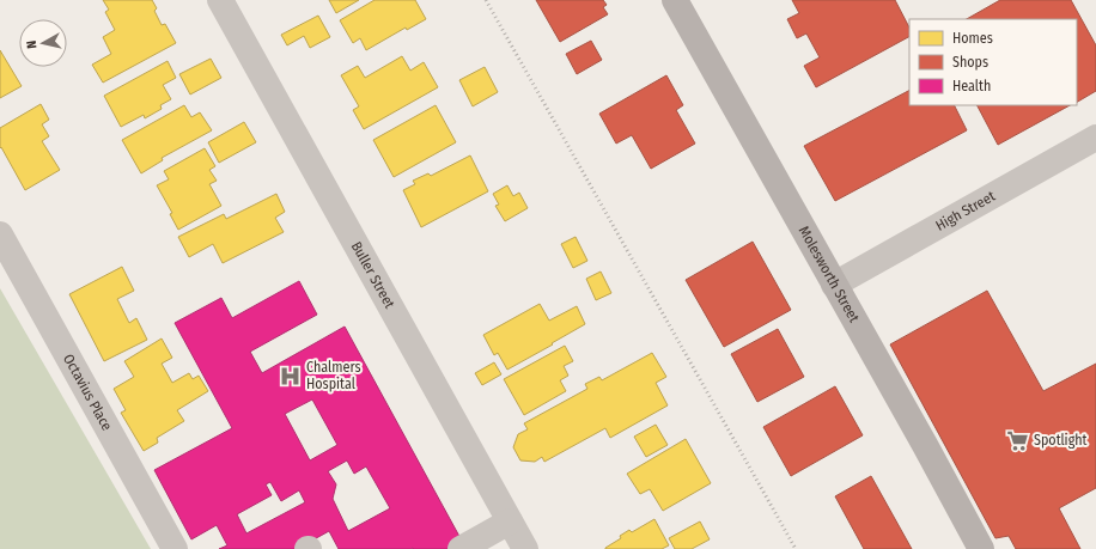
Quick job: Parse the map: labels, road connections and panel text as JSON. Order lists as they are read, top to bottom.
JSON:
{
  "streets": {
    "main road": ["Molesworth Street"],
    "street": ["High Street", "Buller Street", "Octavius Place"]
  },
  "crossings": [
    ["High Street", "Molesworth Street"]
  ],
  "places": {
    "hospital": ["Chalmers Hospital"],
    "supermarket": ["Spotlight"]
  },
  "legend": ["Homes", "Shops", "Health"],
  "north": "left"
}
